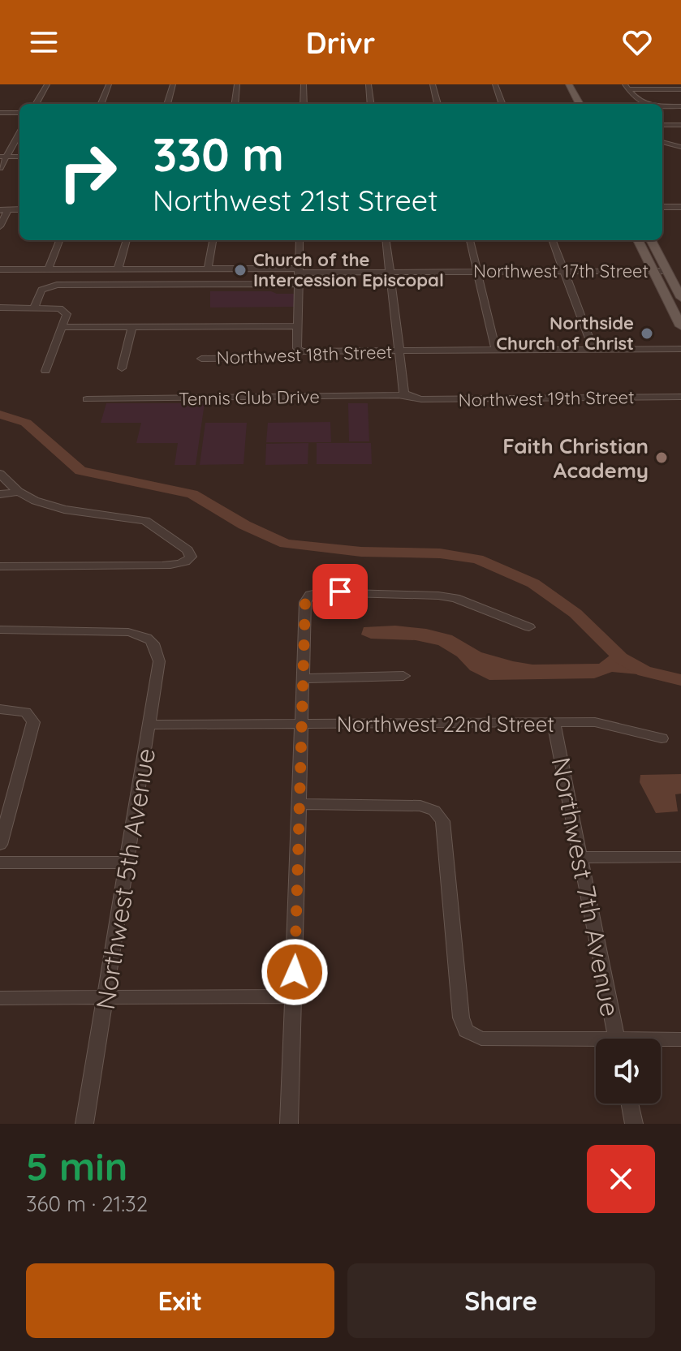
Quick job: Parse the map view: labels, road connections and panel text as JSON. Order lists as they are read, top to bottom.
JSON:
{
  "streets": {
    "street": [
      "Northwest 17th Street",
      "Northwest 18th Street",
      "Tennis Club Drive",
      "Northwest 19th Street",
      "Northwest 22nd Street",
      "Northwest 5th Avenue",
      "Northwest 7th Avenue"
    ]
  },
  "crossings": [
    ["Tennis Club Drive", "Northwest 19th Street"],
    ["Northwest 22nd Street", "Northwest 5th Avenue"],
    ["Northwest 22nd Street", "Northwest 7th Avenue"]
  ],
  "places": ["Church of the Intercession Episcopal", "Northside Church of Christ", "Faith Christian Academy"],
  "page": {
    "header": "Drivr",
    "turn": ["330 m", "Northwest 21st Street"],
    "heading": ["5 min", "360 m · 21:32"],
    "buttons": ["Exit", "Share"]
  }
}
